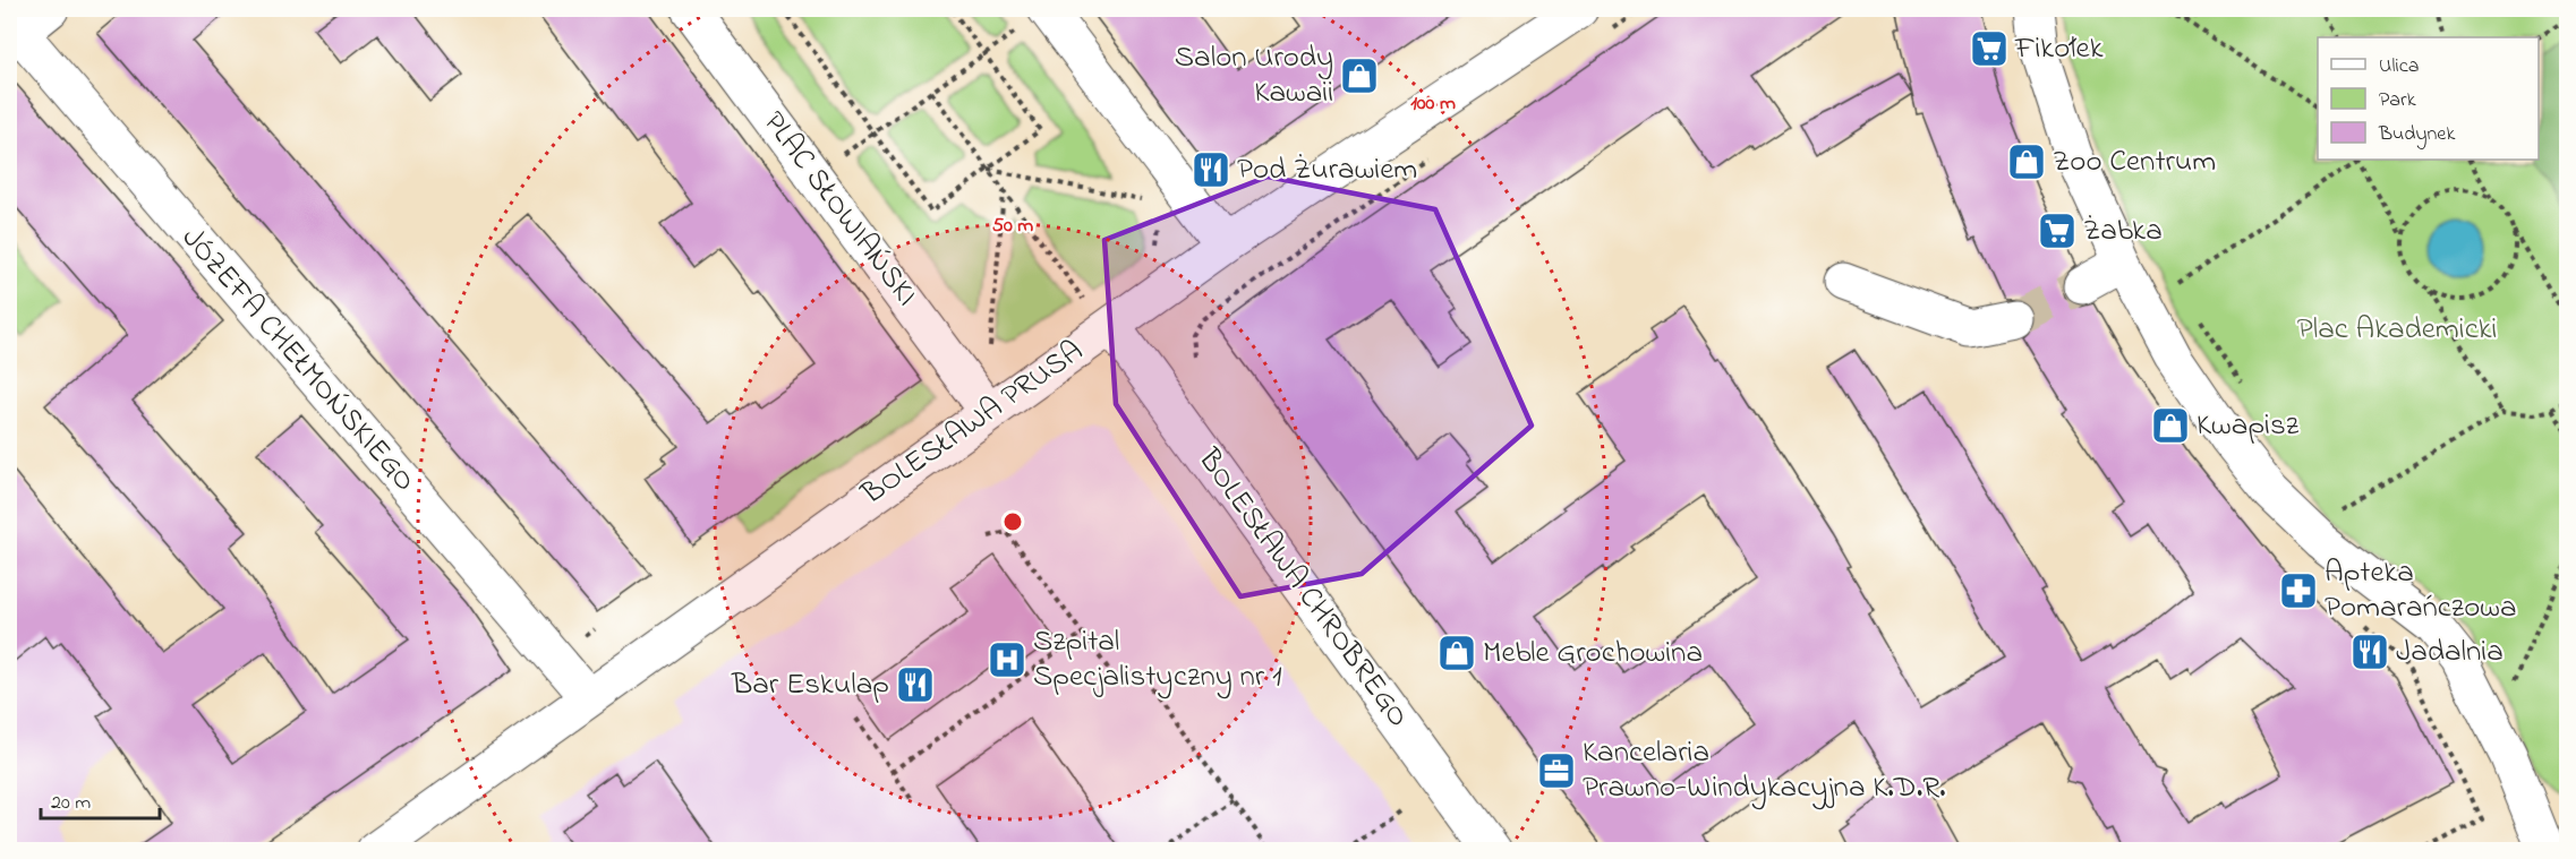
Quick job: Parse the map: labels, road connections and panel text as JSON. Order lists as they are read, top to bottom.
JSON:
{
  "streets": {
    "street": [
      "PLAC SŁOWIAŃSKI",
      "JÓZEFA CHEŁMOŃSKIEGO",
      "BOLESŁAWA PRUSA",
      "BOLESŁAWA CHROBREGO"
    ]
  },
  "crossings": [
    ["PLAC SŁOWIAŃSKI", "BOLESŁAWA PRUSA"],
    ["JÓZEFA CHEŁMOŃSKIEGO", "BOLESŁAWA PRUSA"],
    ["BOLESŁAWA PRUSA", "BOLESŁAWA CHROBREGO"]
  ],
  "parks": ["Plac Akademicki"],
  "places": {
    "supermarket": ["Fikołek", "Żabka"],
    "shop": [
      "Salon Urody Kawaii",
      "Zoo Centrum",
      "Kwapisz",
      "Meble Grochowina"
    ],
    "restaurant": ["Pod Żurawiem", "Jadalnia", "Bar Eskulap"],
    "pharmacy": ["Apteka Pomarańczowa"],
    "hospital": ["Szpital Specjalistyczny nr 1"],
    "office": ["Kancelaria Prawno-Windykacyjna K.D.R."]
  },
  "legend": ["Ulica", "Park", "Budynek"],
  "scale_bar": "20 m",
  "rings": ["100 m", "50 m"]
}
